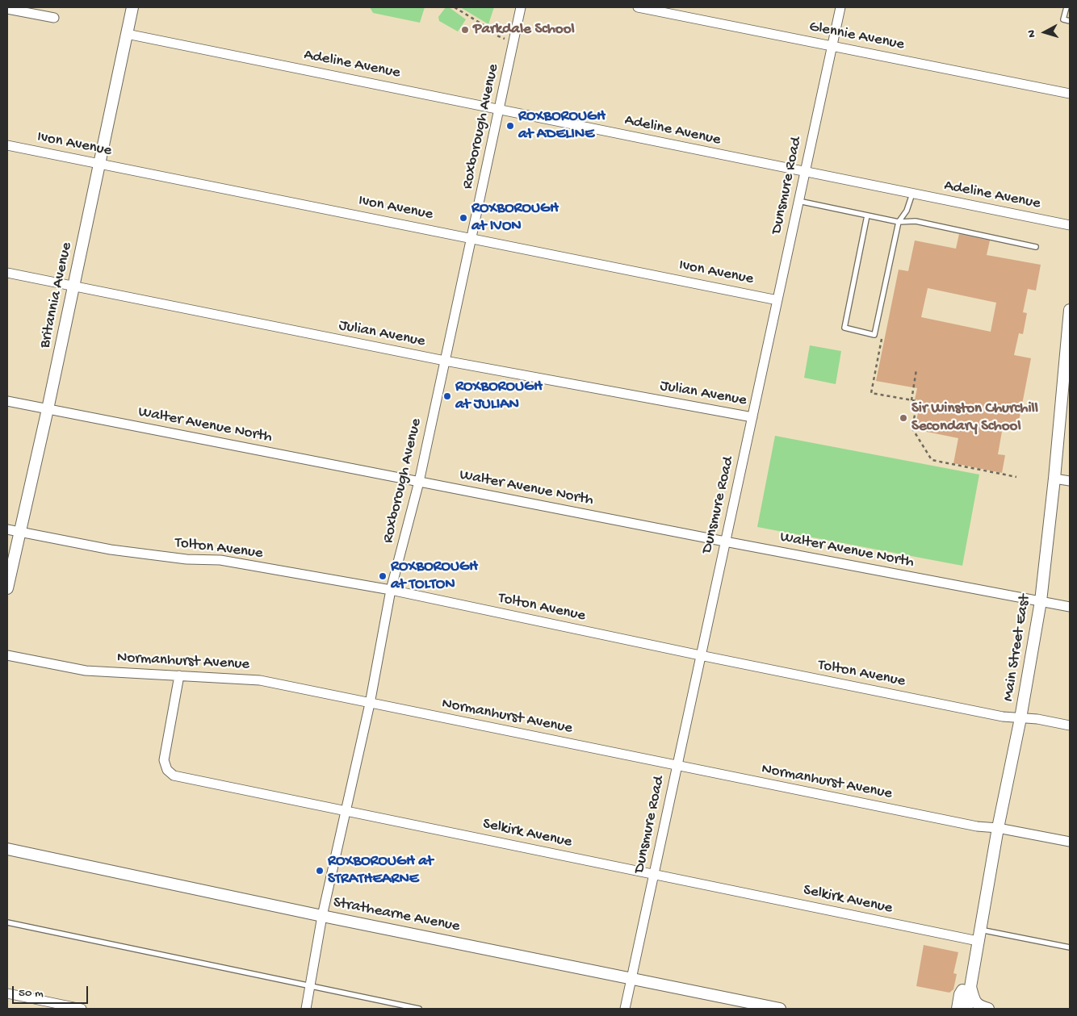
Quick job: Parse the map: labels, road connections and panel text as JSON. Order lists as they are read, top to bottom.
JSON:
{
  "streets": {
    "street": [
      "Glennie Avenue",
      "Adeline Avenue",
      "Roxborough Avenue",
      "Ivon Avenue",
      "Dunsmure Road",
      "Britannia Avenue",
      "Julian Avenue",
      "Walter Avenue North",
      "Tolton Avenue",
      "Main Street East",
      "Normanhurst Avenue",
      "Selkirk Avenue",
      "Strathearne Avenue"
    ]
  },
  "crossings": [
    ["Glennie Avenue", "Dunsmure Road"],
    ["Adeline Avenue", "Roxborough Avenue"],
    ["Adeline Avenue", "Dunsmure Road"],
    ["Adeline Avenue", "Britannia Avenue"],
    ["Roxborough Avenue", "Ivon Avenue"],
    ["Roxborough Avenue", "Julian Avenue"],
    ["Roxborough Avenue", "Walter Avenue North"],
    ["Roxborough Avenue", "Tolton Avenue"],
    ["Roxborough Avenue", "Normanhurst Avenue"],
    ["Roxborough Avenue", "Selkirk Avenue"],
    ["Roxborough Avenue", "Strathearne Avenue"],
    ["Ivon Avenue", "Dunsmure Road"],
    ["Ivon Avenue", "Britannia Avenue"],
    ["Dunsmure Road", "Julian Avenue"],
    ["Dunsmure Road", "Walter Avenue North"],
    ["Dunsmure Road", "Tolton Avenue"],
    ["Dunsmure Road", "Normanhurst Avenue"],
    ["Dunsmure Road", "Selkirk Avenue"],
    ["Dunsmure Road", "Strathearne Avenue"],
    ["Britannia Avenue", "Julian Avenue"],
    ["Britannia Avenue", "Walter Avenue North"],
    ["Britannia Avenue", "Tolton Avenue"],
    ["Walter Avenue North", "Main Street East"],
    ["Tolton Avenue", "Main Street East"],
    ["Main Street East", "Normanhurst Avenue"],
    ["Main Street East", "Selkirk Avenue"],
    ["Normanhurst Avenue", "Selkirk Avenue"]
  ],
  "places": [
    "Parkdale School",
    "ROXBOROUGH at ADELINE",
    "ROXBOROUGH at IVON",
    "ROXBOROUGH at JULIAN",
    "Sir Winston Churchill Secondary School",
    "ROXBOROUGH at TOLTON",
    "ROXBOROUGH at STRATHEARNE"
  ],
  "scale_bar": "50 m",
  "north": "left"
}
